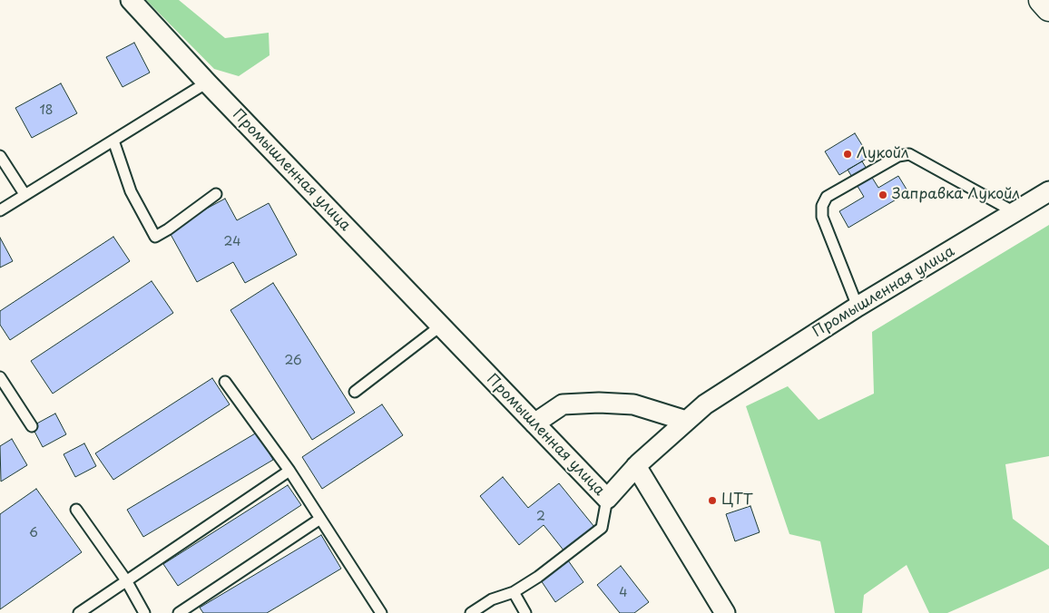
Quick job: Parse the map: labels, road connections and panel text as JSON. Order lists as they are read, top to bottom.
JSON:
{
  "streets": {
    "street": ["Промышленная улица"]
  },
  "places": ["Лукойл", "Заправка Лукойл", "ЦТТ"],
  "house_numbers": [
    "18",
    "24",
    "26",
    "2",
    "6",
    "4"
  ]
}
